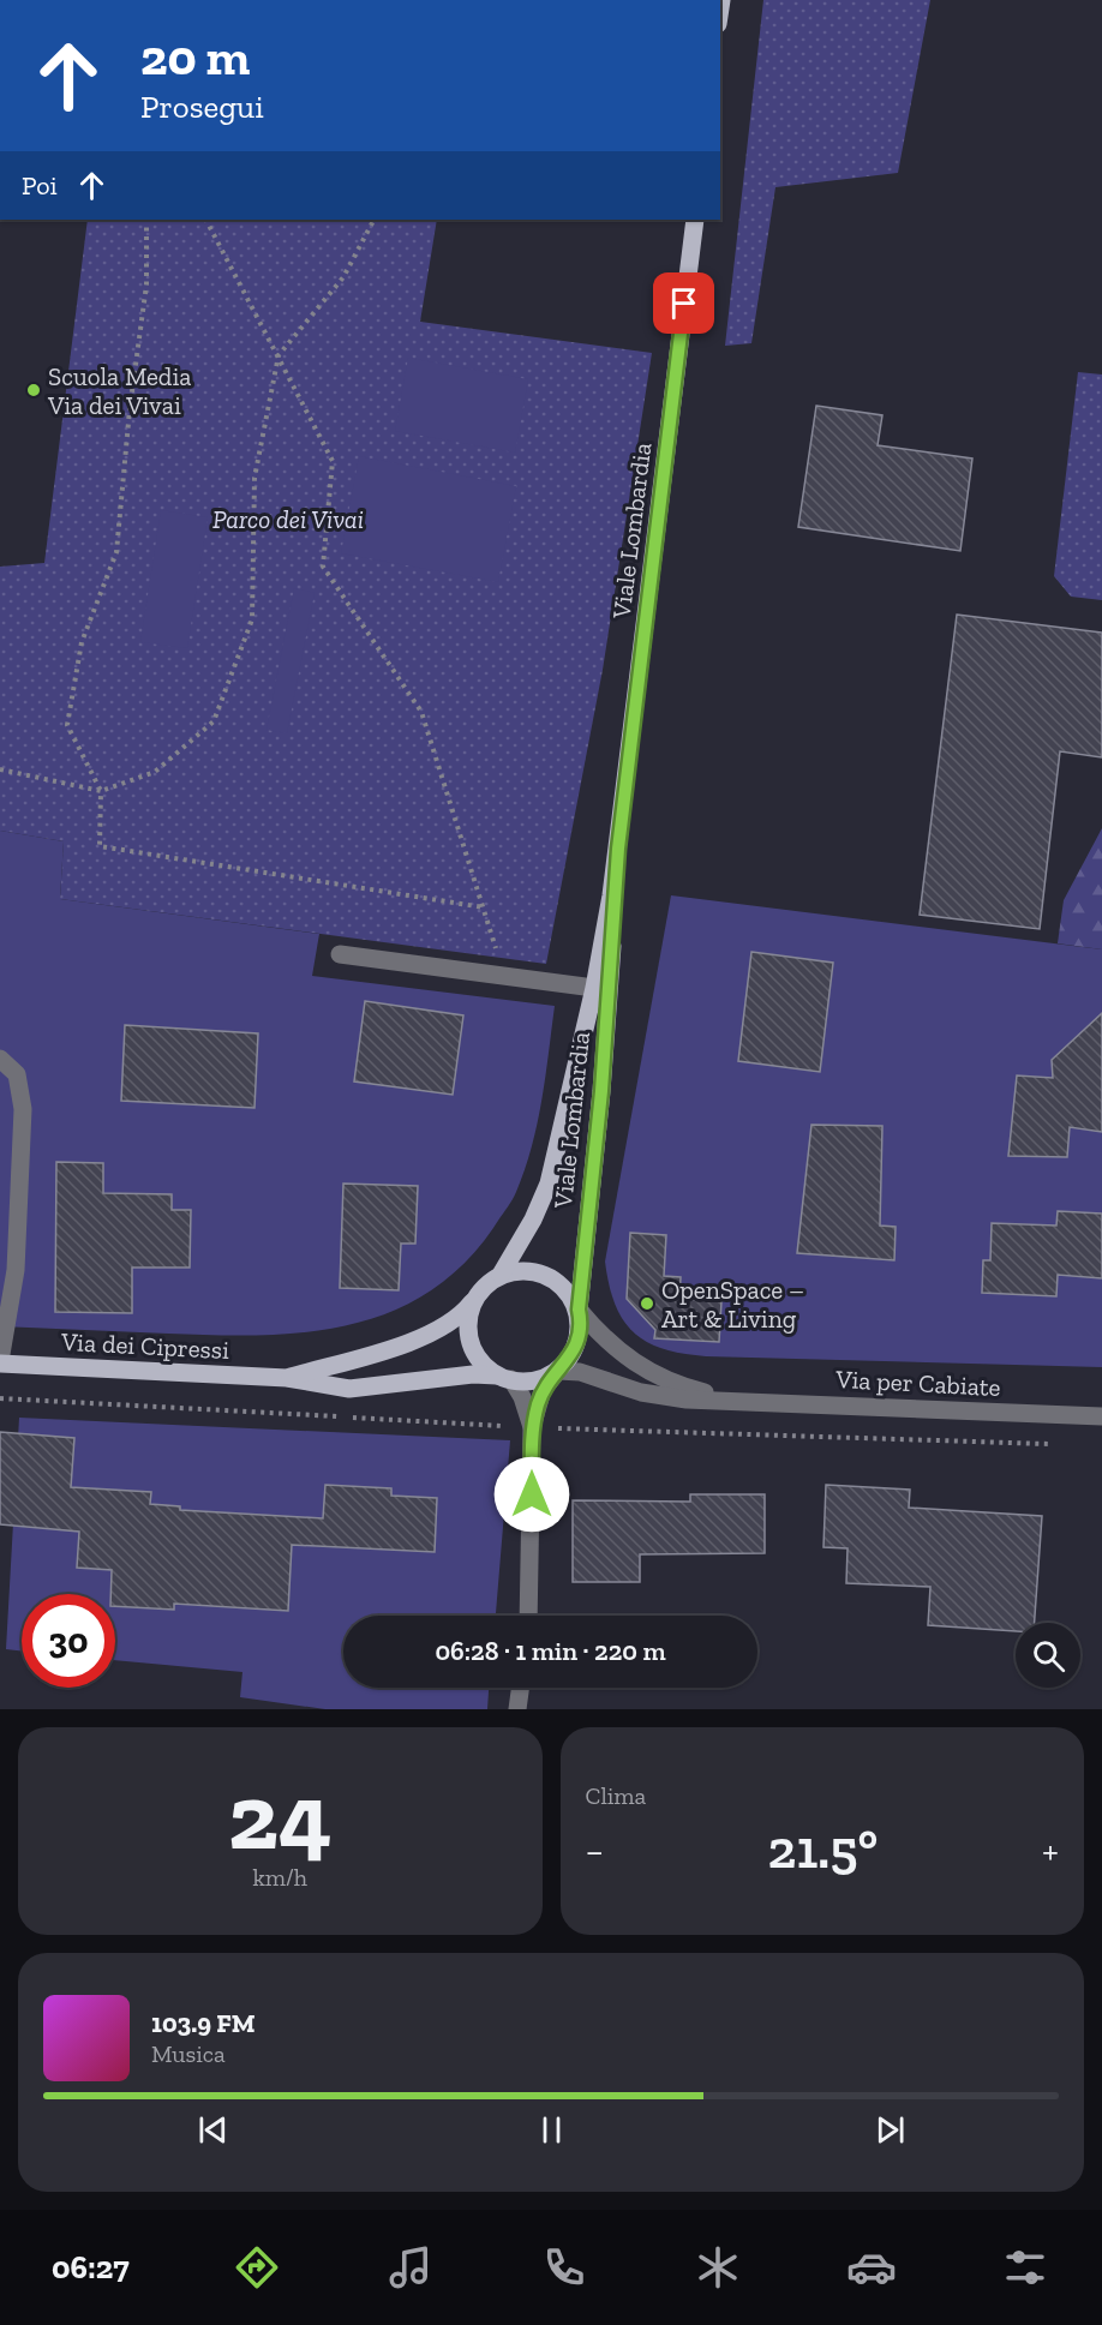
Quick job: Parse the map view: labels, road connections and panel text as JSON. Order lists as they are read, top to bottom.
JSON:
{
  "streets": {
    "main road": ["Viale Lombardia", "Via dei Cipressi"],
    "street": ["Via per Cabiate"]
  },
  "crossings": [
    ["Viale Lombardia", "Via dei Cipressi"]
  ],
  "parks": ["Parco dei Vivai"],
  "places": ["Scuola Media Via dei Vivai", "OpenSpace – Art & Living"],
  "page": {
    "turn": ["20 m", "Prosegui"],
    "then": "Poi",
    "limit": "30",
    "trip": "06:28 · 1 min · 220 m",
    "tile": [
      ["24", "km/h"],
      "Clima"
    ],
    "heat": ["−", "21.5°", "+"],
    "song": ["103.9 FM", "Musica"],
    "tabs": "06:27"
  }
}
